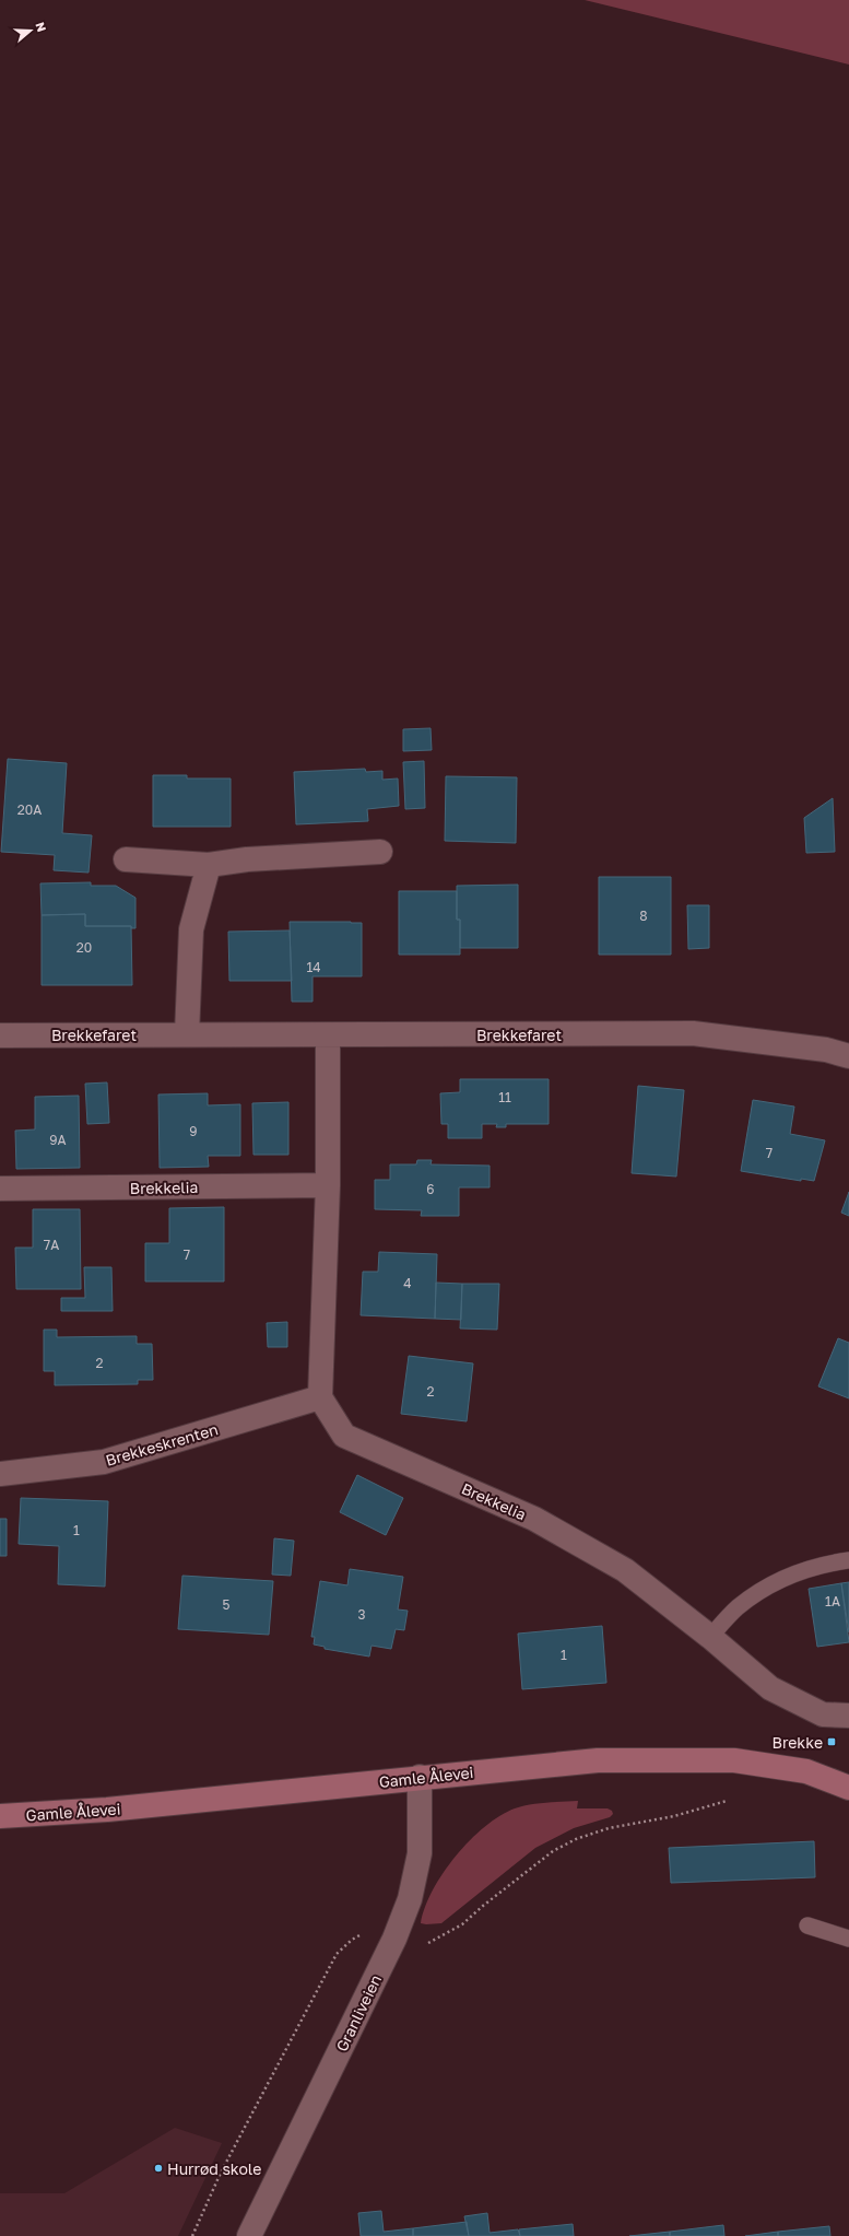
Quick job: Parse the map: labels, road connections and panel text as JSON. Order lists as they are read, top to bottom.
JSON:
{
  "streets": {
    "main road": ["Gamle Ålevei"],
    "street": [
      "Brekkefaret",
      "Brekkelia",
      "Brekkeskrenten",
      "Granliveien"
    ]
  },
  "crossings": [
    ["Brekkelia", "Brekkeskrenten"],
    ["Gamle Ålevei", "Granliveien"]
  ],
  "places": {
    "transit": ["Brekke"],
    "other": ["Hurrød skole"]
  },
  "house_numbers": [
    "20A",
    "8",
    "20",
    "14",
    "11",
    "9",
    "9A",
    "7",
    "6",
    "7A",
    "7",
    "4",
    "2",
    "2",
    "1",
    "1A",
    "5",
    "3",
    "1"
  ],
  "north": "right"
}
